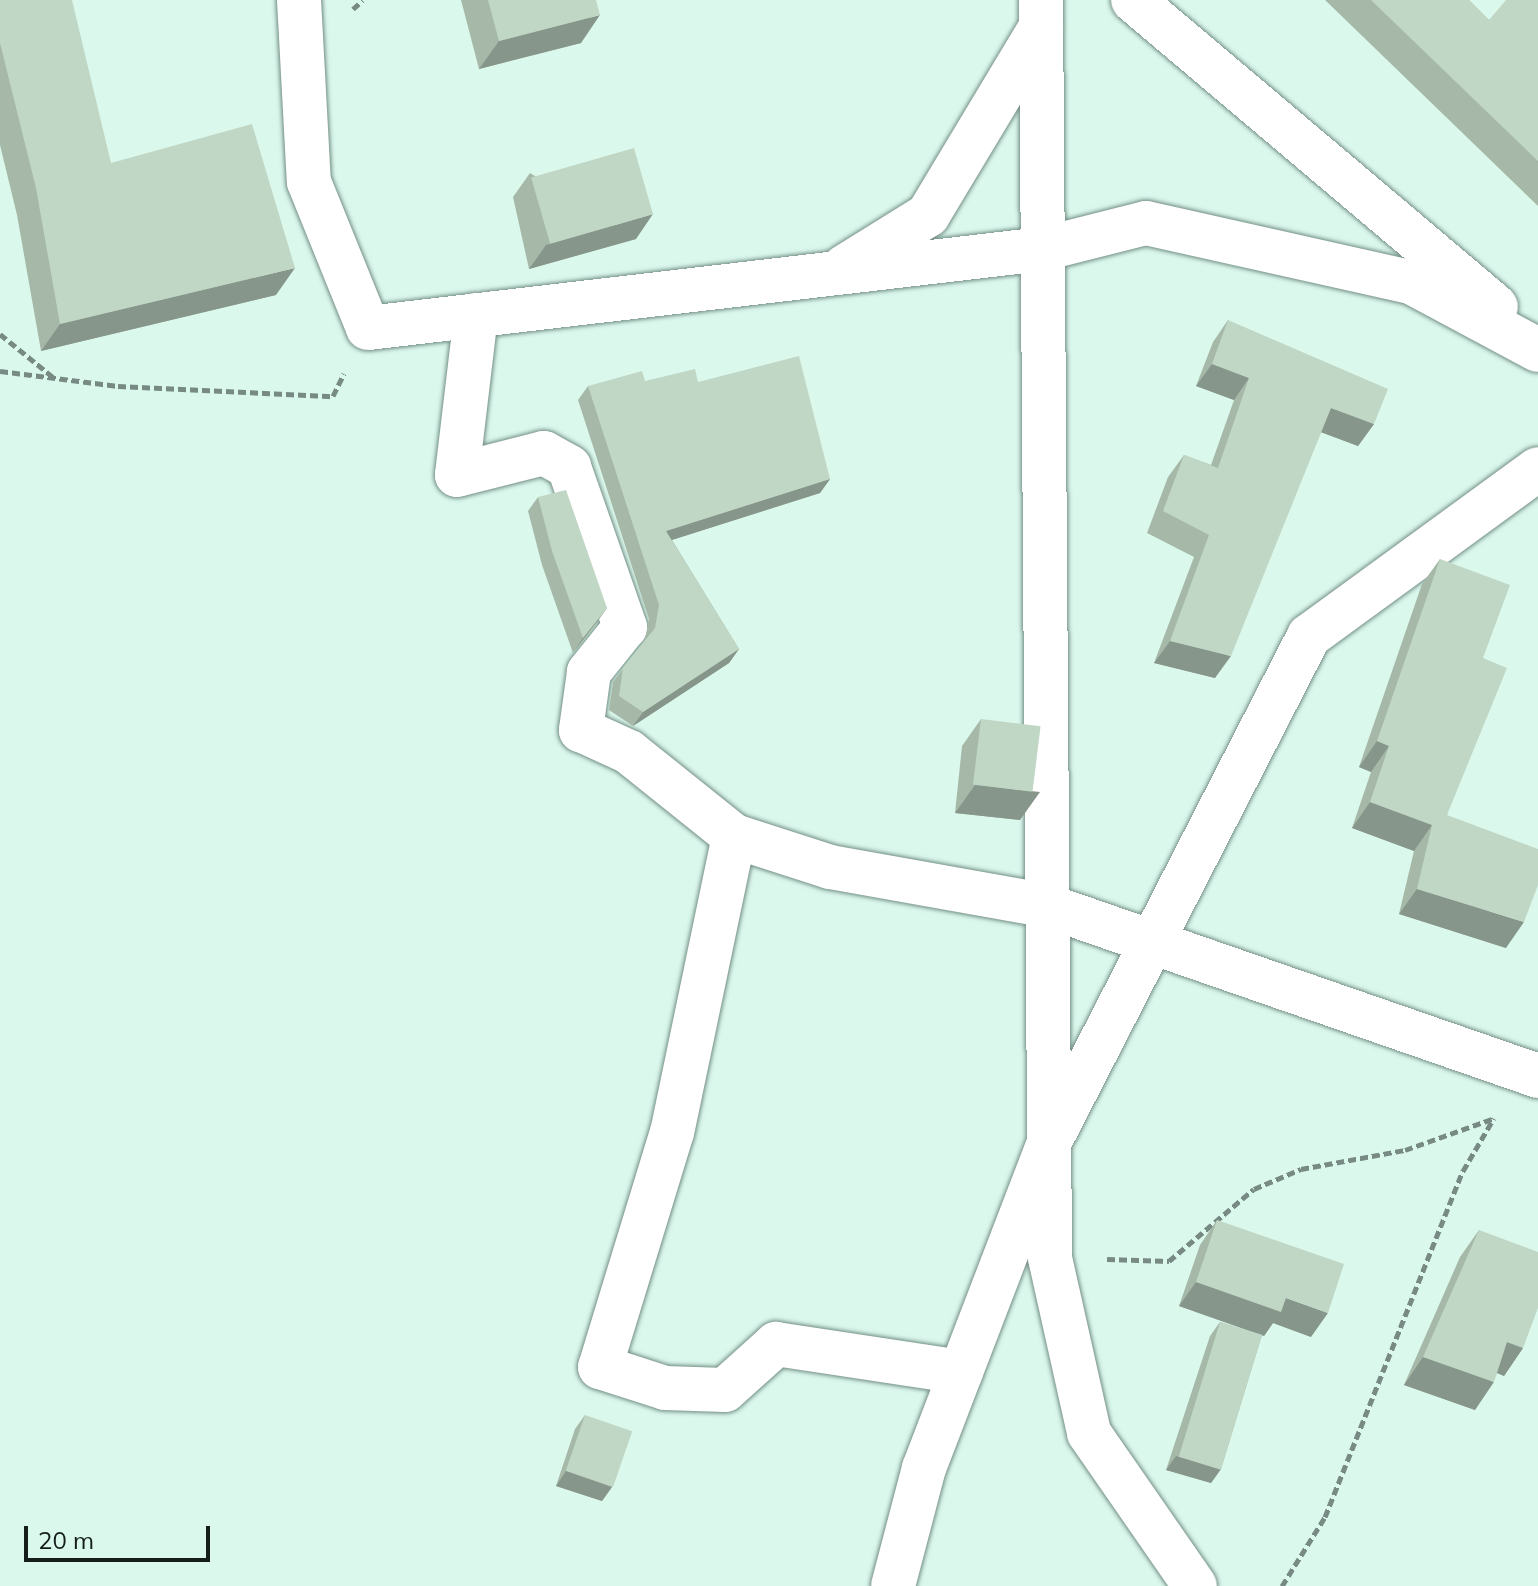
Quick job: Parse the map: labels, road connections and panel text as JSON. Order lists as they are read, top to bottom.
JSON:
{
  "scale_bar": "20 m"
}
